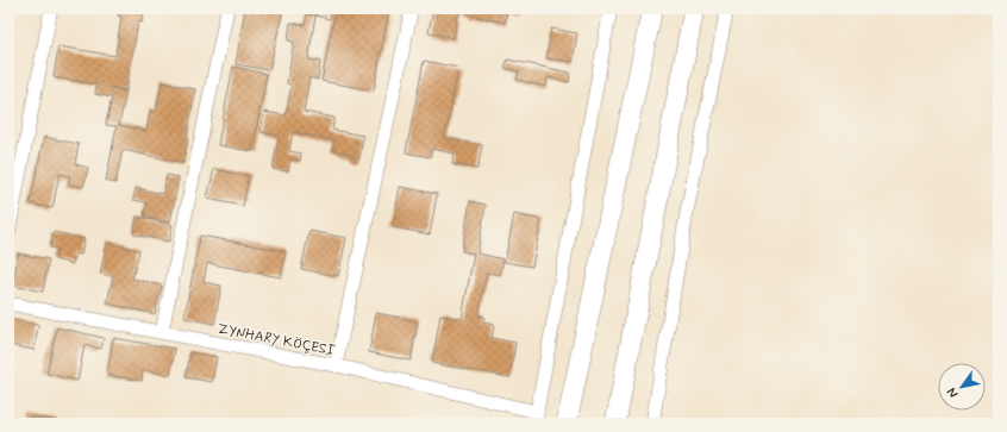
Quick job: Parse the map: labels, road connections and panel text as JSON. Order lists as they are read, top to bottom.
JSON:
{
  "streets": {
    "street": ["ZYNHARY KÖÇESI"]
  },
  "north": "bottom left"
}
